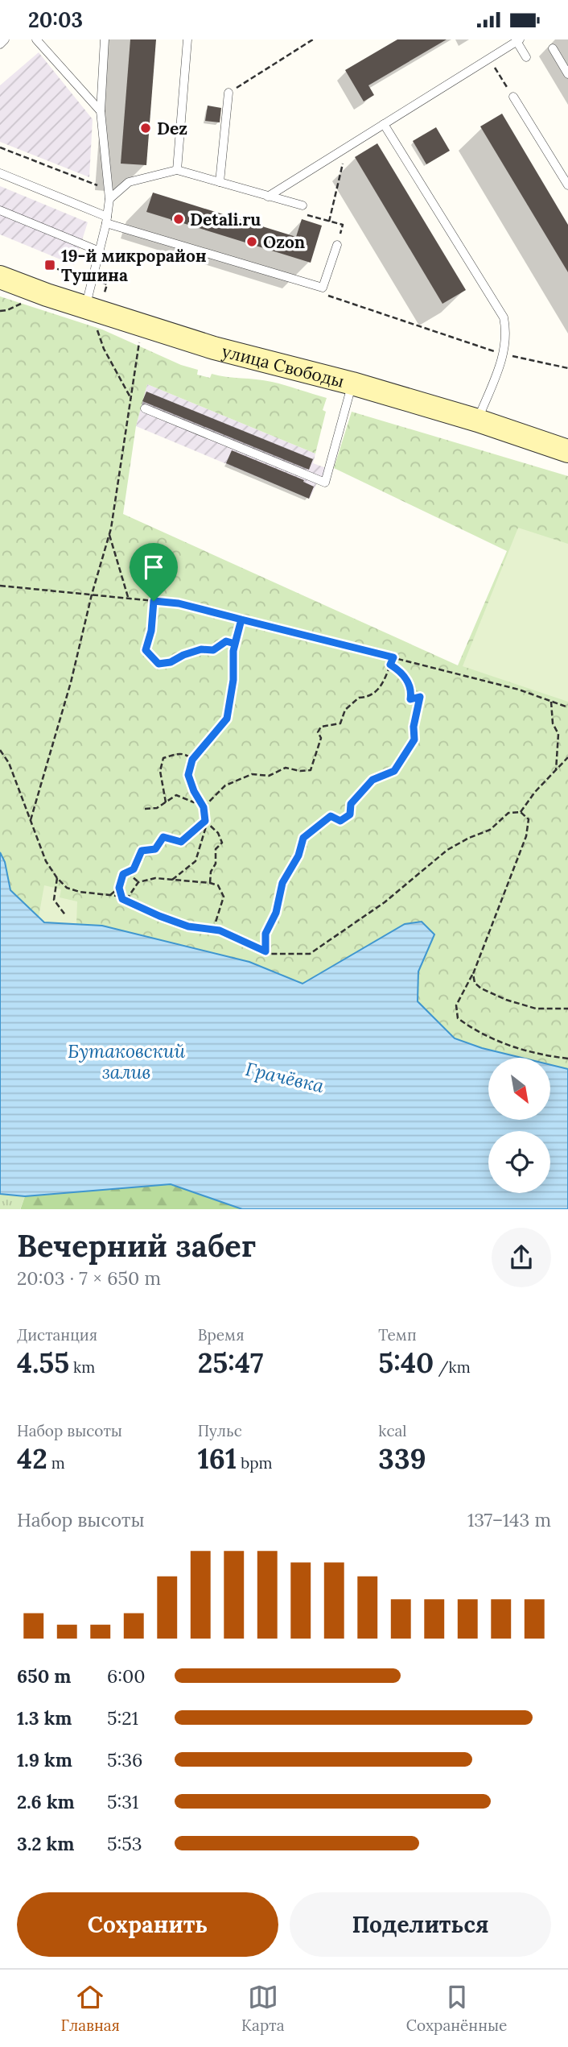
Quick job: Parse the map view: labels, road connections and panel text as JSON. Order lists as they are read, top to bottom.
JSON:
{
  "streets": {
    "main road": ["улица Свободы"]
  },
  "water": ["Бутаковский залив", "Грачёвка"],
  "places": {
    "other": ["Dez", "Detali.ru", "Ozon"],
    "transit": ["19-й микрорайон Тушина"]
  },
  "north": "bottom right",
  "page": {
    "status": "20:03",
    "heading": ["Вечерний забег", "20:03 · 7 × 650 m"],
    "stats": [
      ["Дистанция", "4.55 km"],
      ["Время", "25:47"],
      ["Темп", "5:40 /km"],
      ["Набор высоты", "42 m"],
      ["Пульс", "161 bpm"],
      ["kcal", "339"]
    ],
    "chart": ["Набор высоты", "137–143 m"],
    "list": [
      {
        "name": "650 m",
        "note": "6:00"
      },
      {
        "name": "1.3 km",
        "note": "5:21"
      },
      {
        "name": "1.9 km",
        "note": "5:36"
      },
      {
        "name": "2.6 km",
        "note": "5:31"
      },
      {
        "name": "3.2 km",
        "note": "5:53"
      }
    ],
    "buttons": ["Сохранить", "Поделиться"],
    "tabs": ["Главная", "Карта", "Сохранённые"]
  }
}
